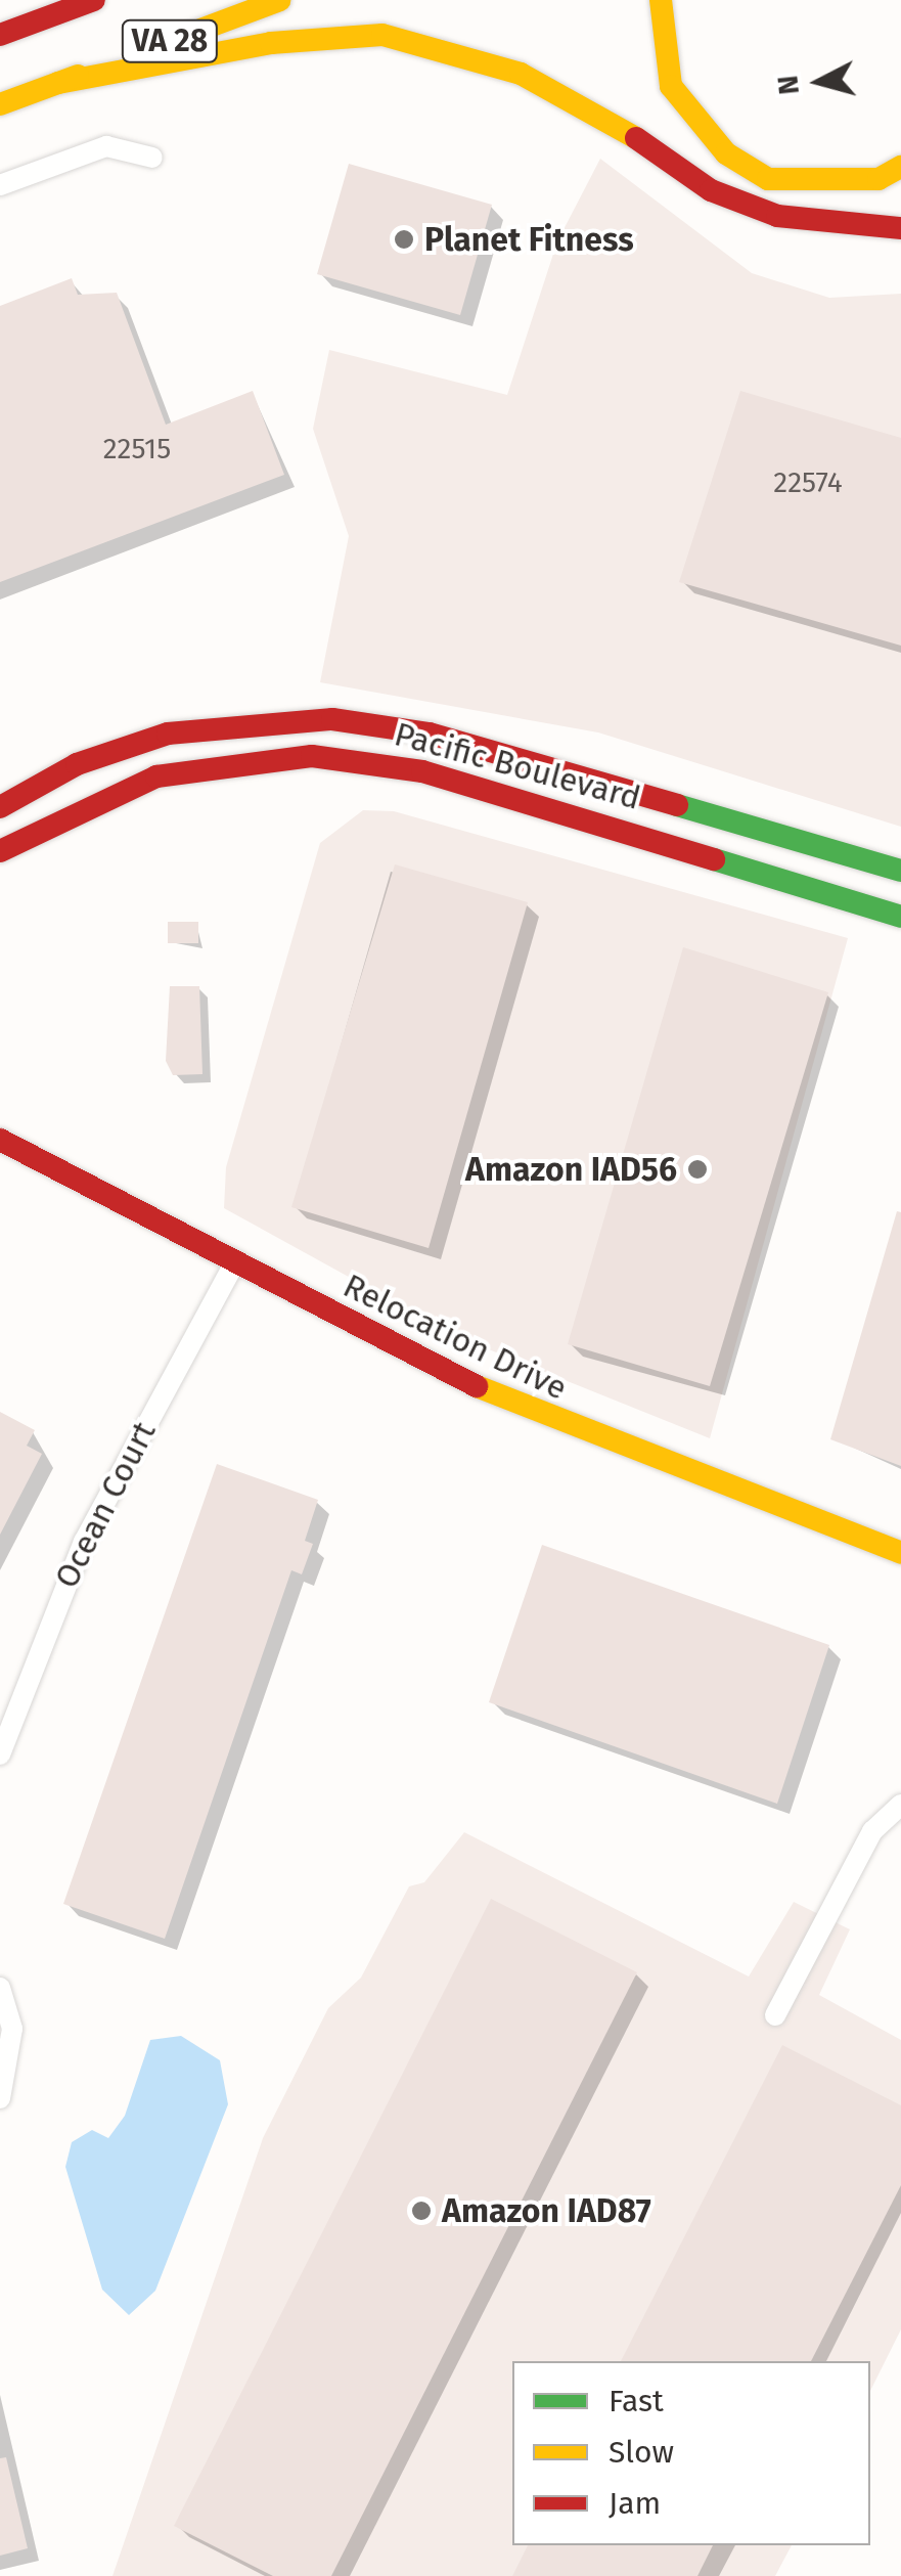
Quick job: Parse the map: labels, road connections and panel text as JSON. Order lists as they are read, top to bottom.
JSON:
{
  "streets": {
    "main road": ["VA 28", "Pacific Boulevard", "Relocation Drive"],
    "street": ["Ocean Court"]
  },
  "crossings": [
    ["Relocation Drive", "Ocean Court"]
  ],
  "places": ["Planet Fitness", "Amazon IAD56", "Amazon IAD87"],
  "house_numbers": ["22515", "22574"],
  "legend": ["Fast", "Slow", "Jam"],
  "north": "left"
}
